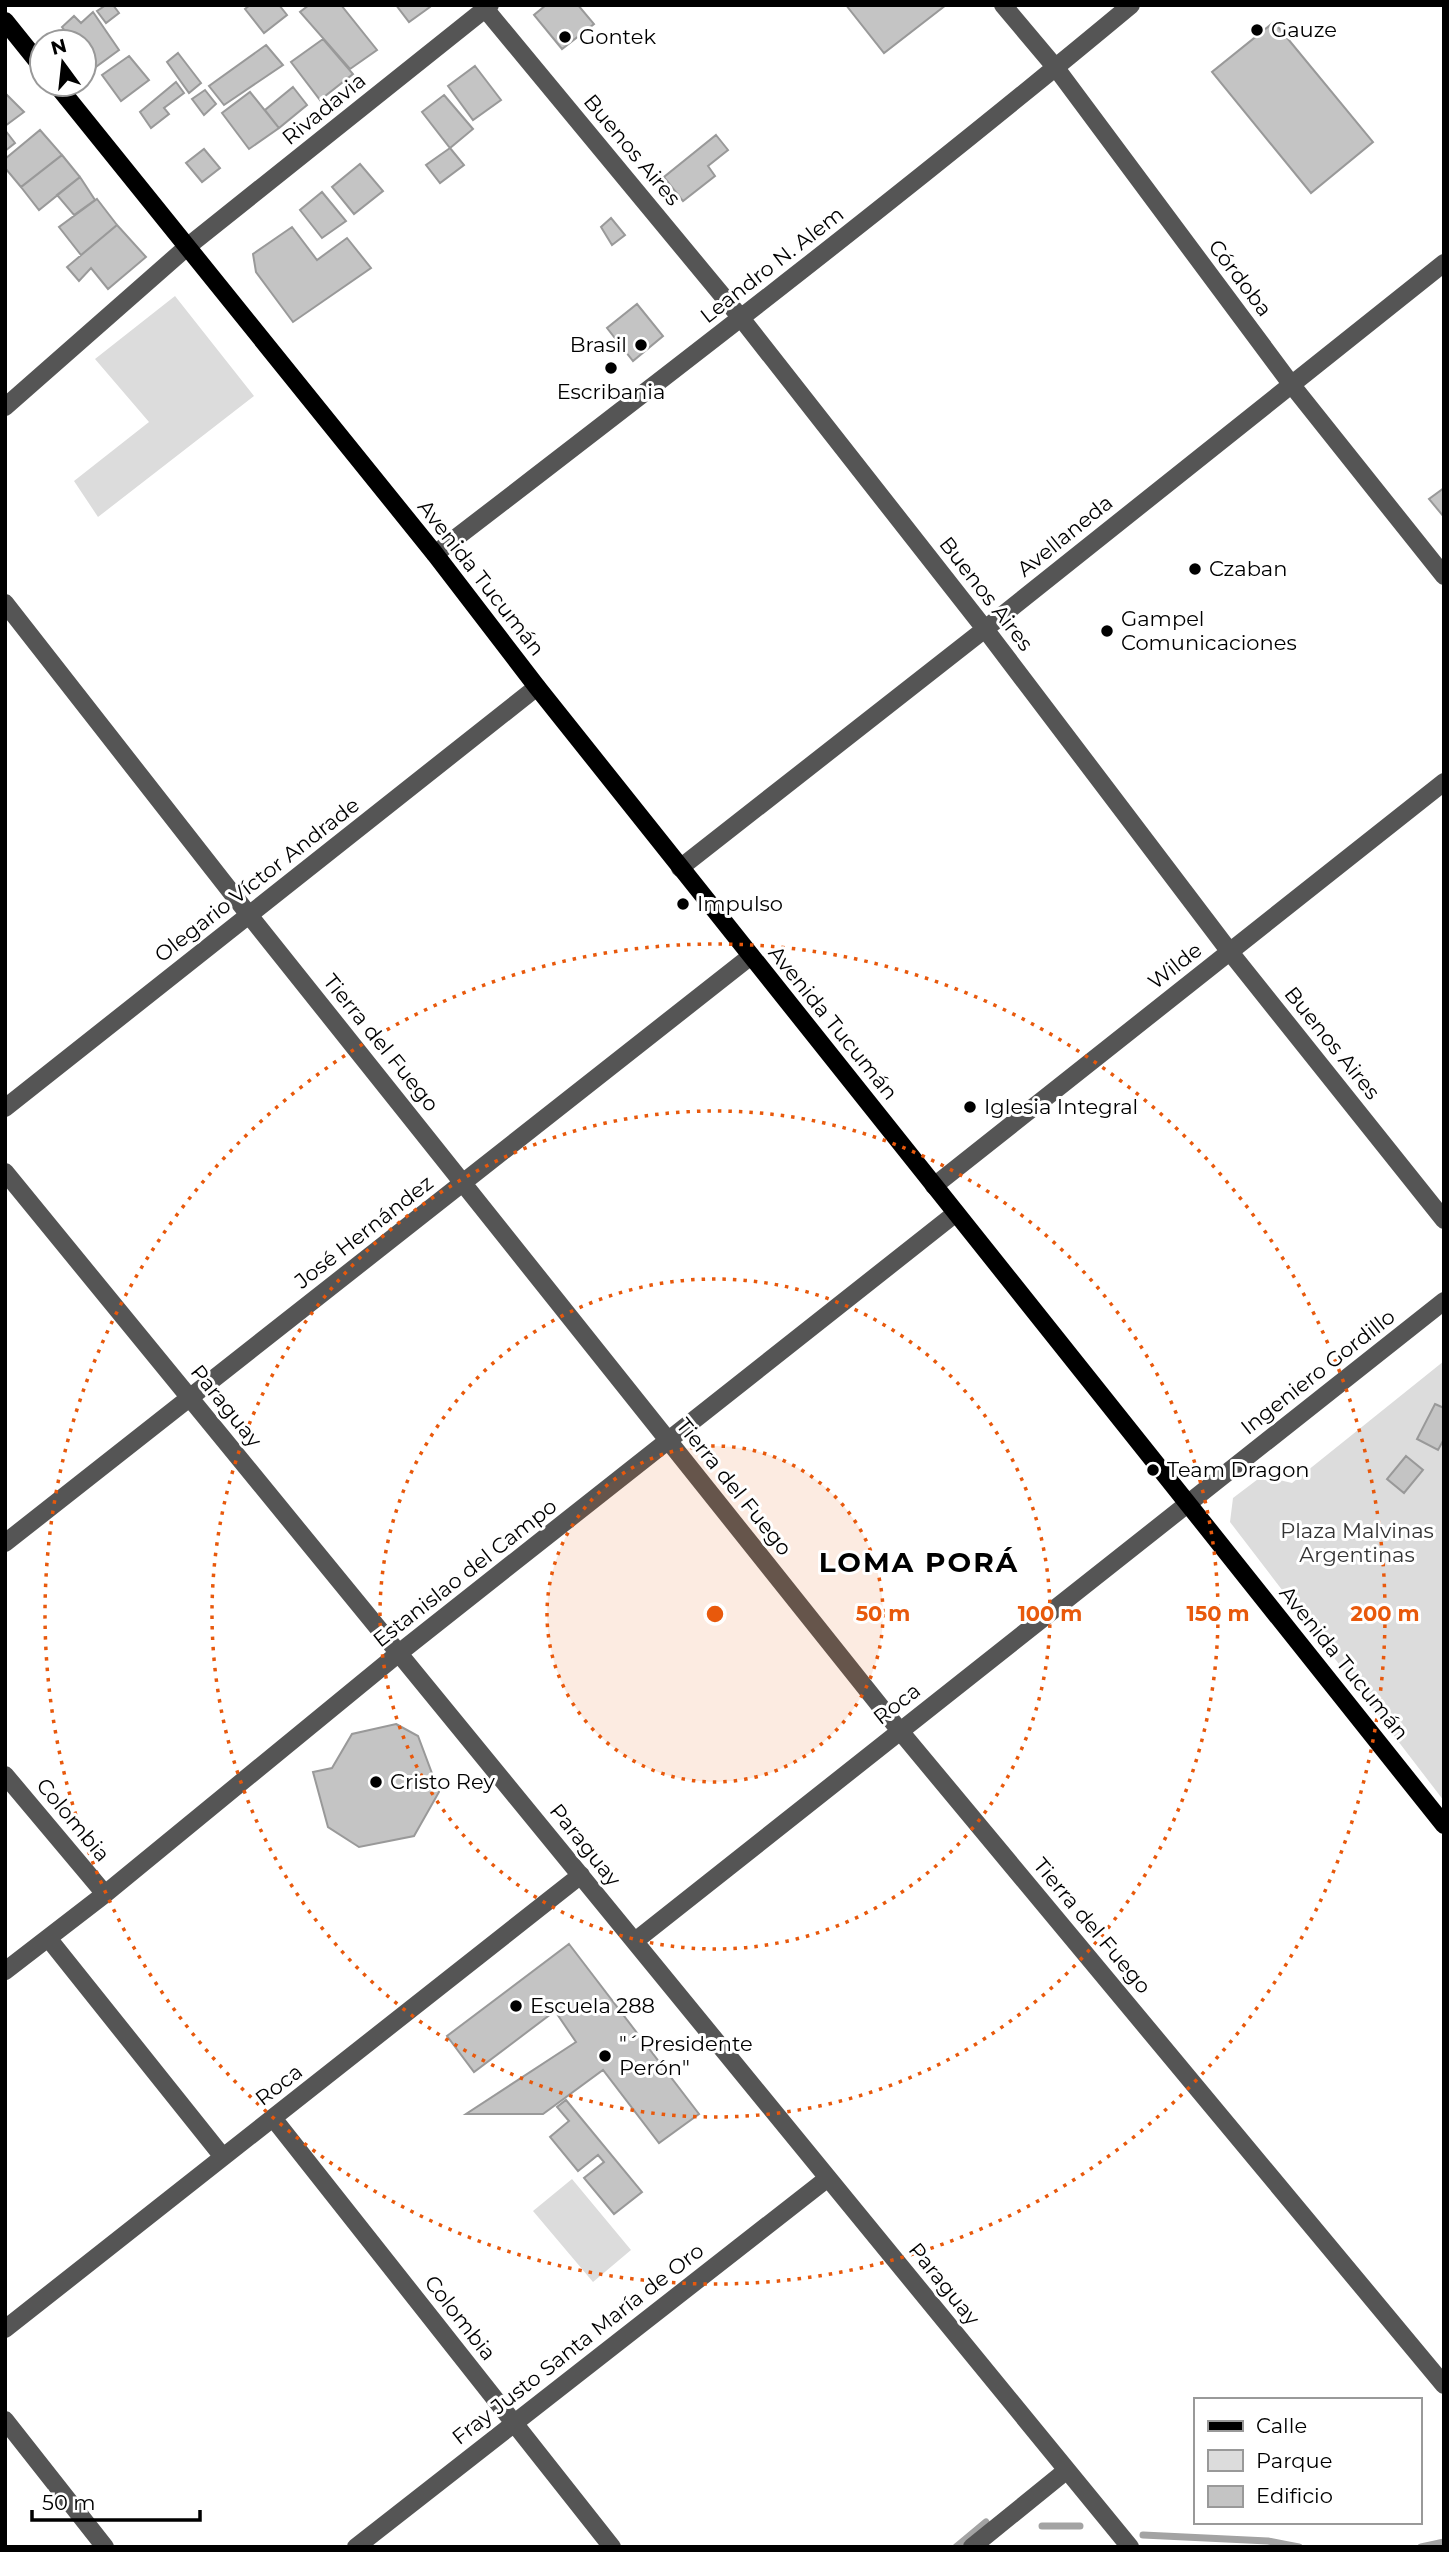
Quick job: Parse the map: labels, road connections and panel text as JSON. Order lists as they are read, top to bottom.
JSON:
{
  "streets": {
    "main road": ["Avenida Tucumán"],
    "street": [
      "Rivadavia",
      "Buenos Aires",
      "Leandro N. Alem",
      "Córdoba",
      "Avellaneda",
      "Olegario Víctor Andrade",
      "Wilde",
      "Tierra del Fuego",
      "José Hernández",
      "Ingeniero Gordillo",
      "Paraguay",
      "Estanislao del Campo",
      "Roca",
      "Colombia",
      "Fray Justo Santa María de Oro"
    ]
  },
  "crossings": [
    ["Rivadavia", "Buenos Aires"],
    ["Rivadavia", "Avenida Tucumán"],
    ["Buenos Aires", "Leandro N. Alem"],
    ["Buenos Aires", "Avellaneda"],
    ["Buenos Aires", "Wilde"],
    ["Leandro N. Alem", "Córdoba"],
    ["Leandro N. Alem", "Avenida Tucumán"],
    ["Córdoba", "Avellaneda"],
    ["Avellaneda", "Avenida Tucumán"],
    ["Avenida Tucumán", "Olegario Víctor Andrade"],
    ["Avenida Tucumán", "Wilde"],
    ["Avenida Tucumán", "José Hernández"],
    ["Avenida Tucumán", "Ingeniero Gordillo"],
    ["Avenida Tucumán", "Estanislao del Campo"],
    ["Avenida Tucumán", "Roca"],
    ["Olegario Víctor Andrade", "Tierra del Fuego"],
    ["Tierra del Fuego", "José Hernández"],
    ["Tierra del Fuego", "Estanislao del Campo"],
    ["Tierra del Fuego", "Roca"],
    ["José Hernández", "Paraguay"],
    ["Ingeniero Gordillo", "Roca"],
    ["Paraguay", "Estanislao del Campo"],
    ["Paraguay", "Roca"],
    ["Paraguay", "Fray Justo Santa María de Oro"],
    ["Estanislao del Campo", "Colombia"],
    ["Roca", "Colombia"],
    ["Colombia", "Fray Justo Santa María de Oro"]
  ],
  "districts": ["LOMA PORÁ"],
  "parks": ["Plaza Malvinas Argentinas"],
  "places": [
    "Gauze",
    "Gontek",
    "Brasil",
    "Escribania",
    "Czaban",
    "Gampel Comunicaciones",
    "Impulso",
    "Iglesia Integral",
    "Team Dragon",
    "Cristo Rey",
    "Escuela 288",
    "\"´Presidente Perón\""
  ],
  "legend": ["Calle", "Parque", "Edificio"],
  "scale_bar": "50 m",
  "north": "top",
  "rings": [
    "50 m",
    "100 m",
    "150 m",
    "200 m"
  ]
}
